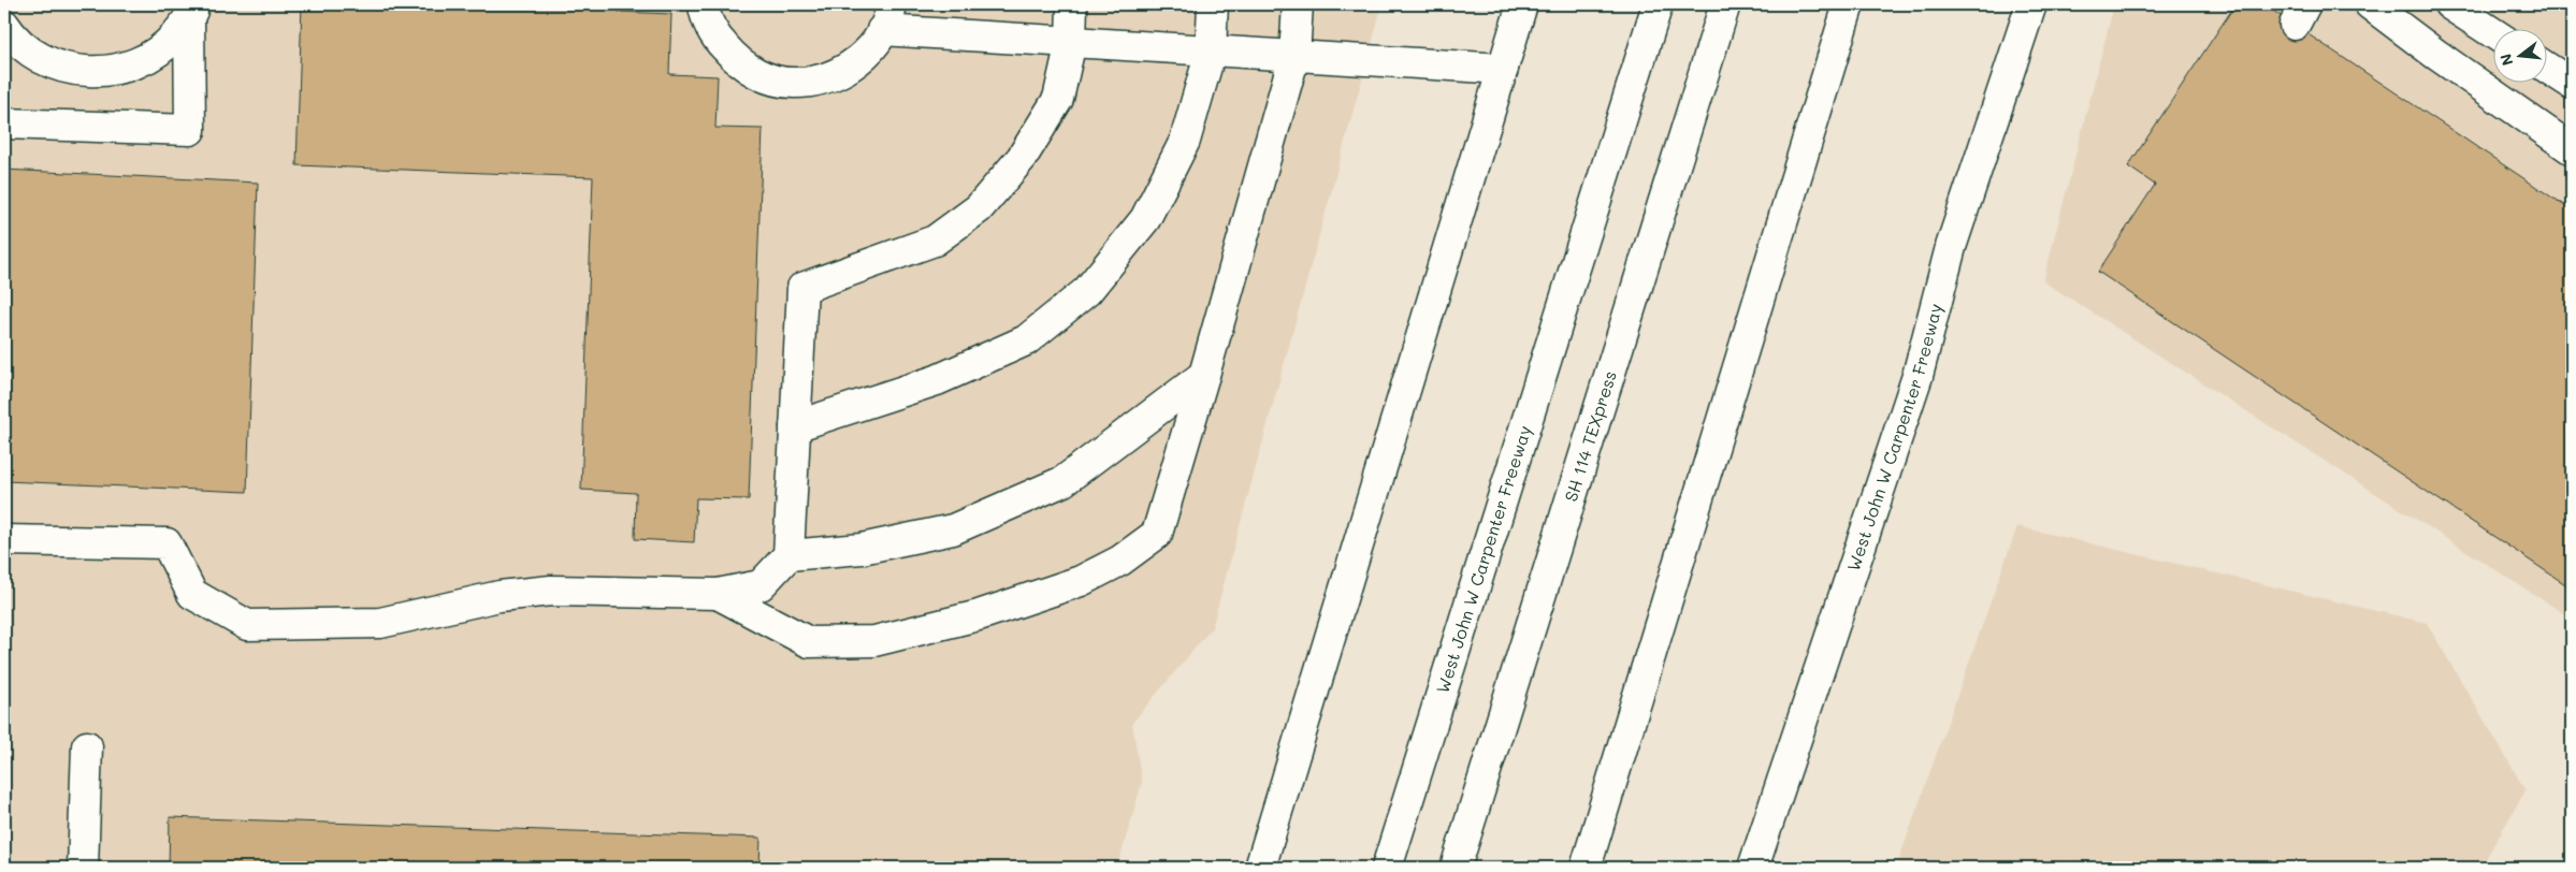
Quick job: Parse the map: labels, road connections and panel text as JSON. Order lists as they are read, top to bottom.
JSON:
{
  "streets": {
    "main road": ["SH 114 TEXpress", "West John W Carpenter Freeway"]
  },
  "north": "left"
}
